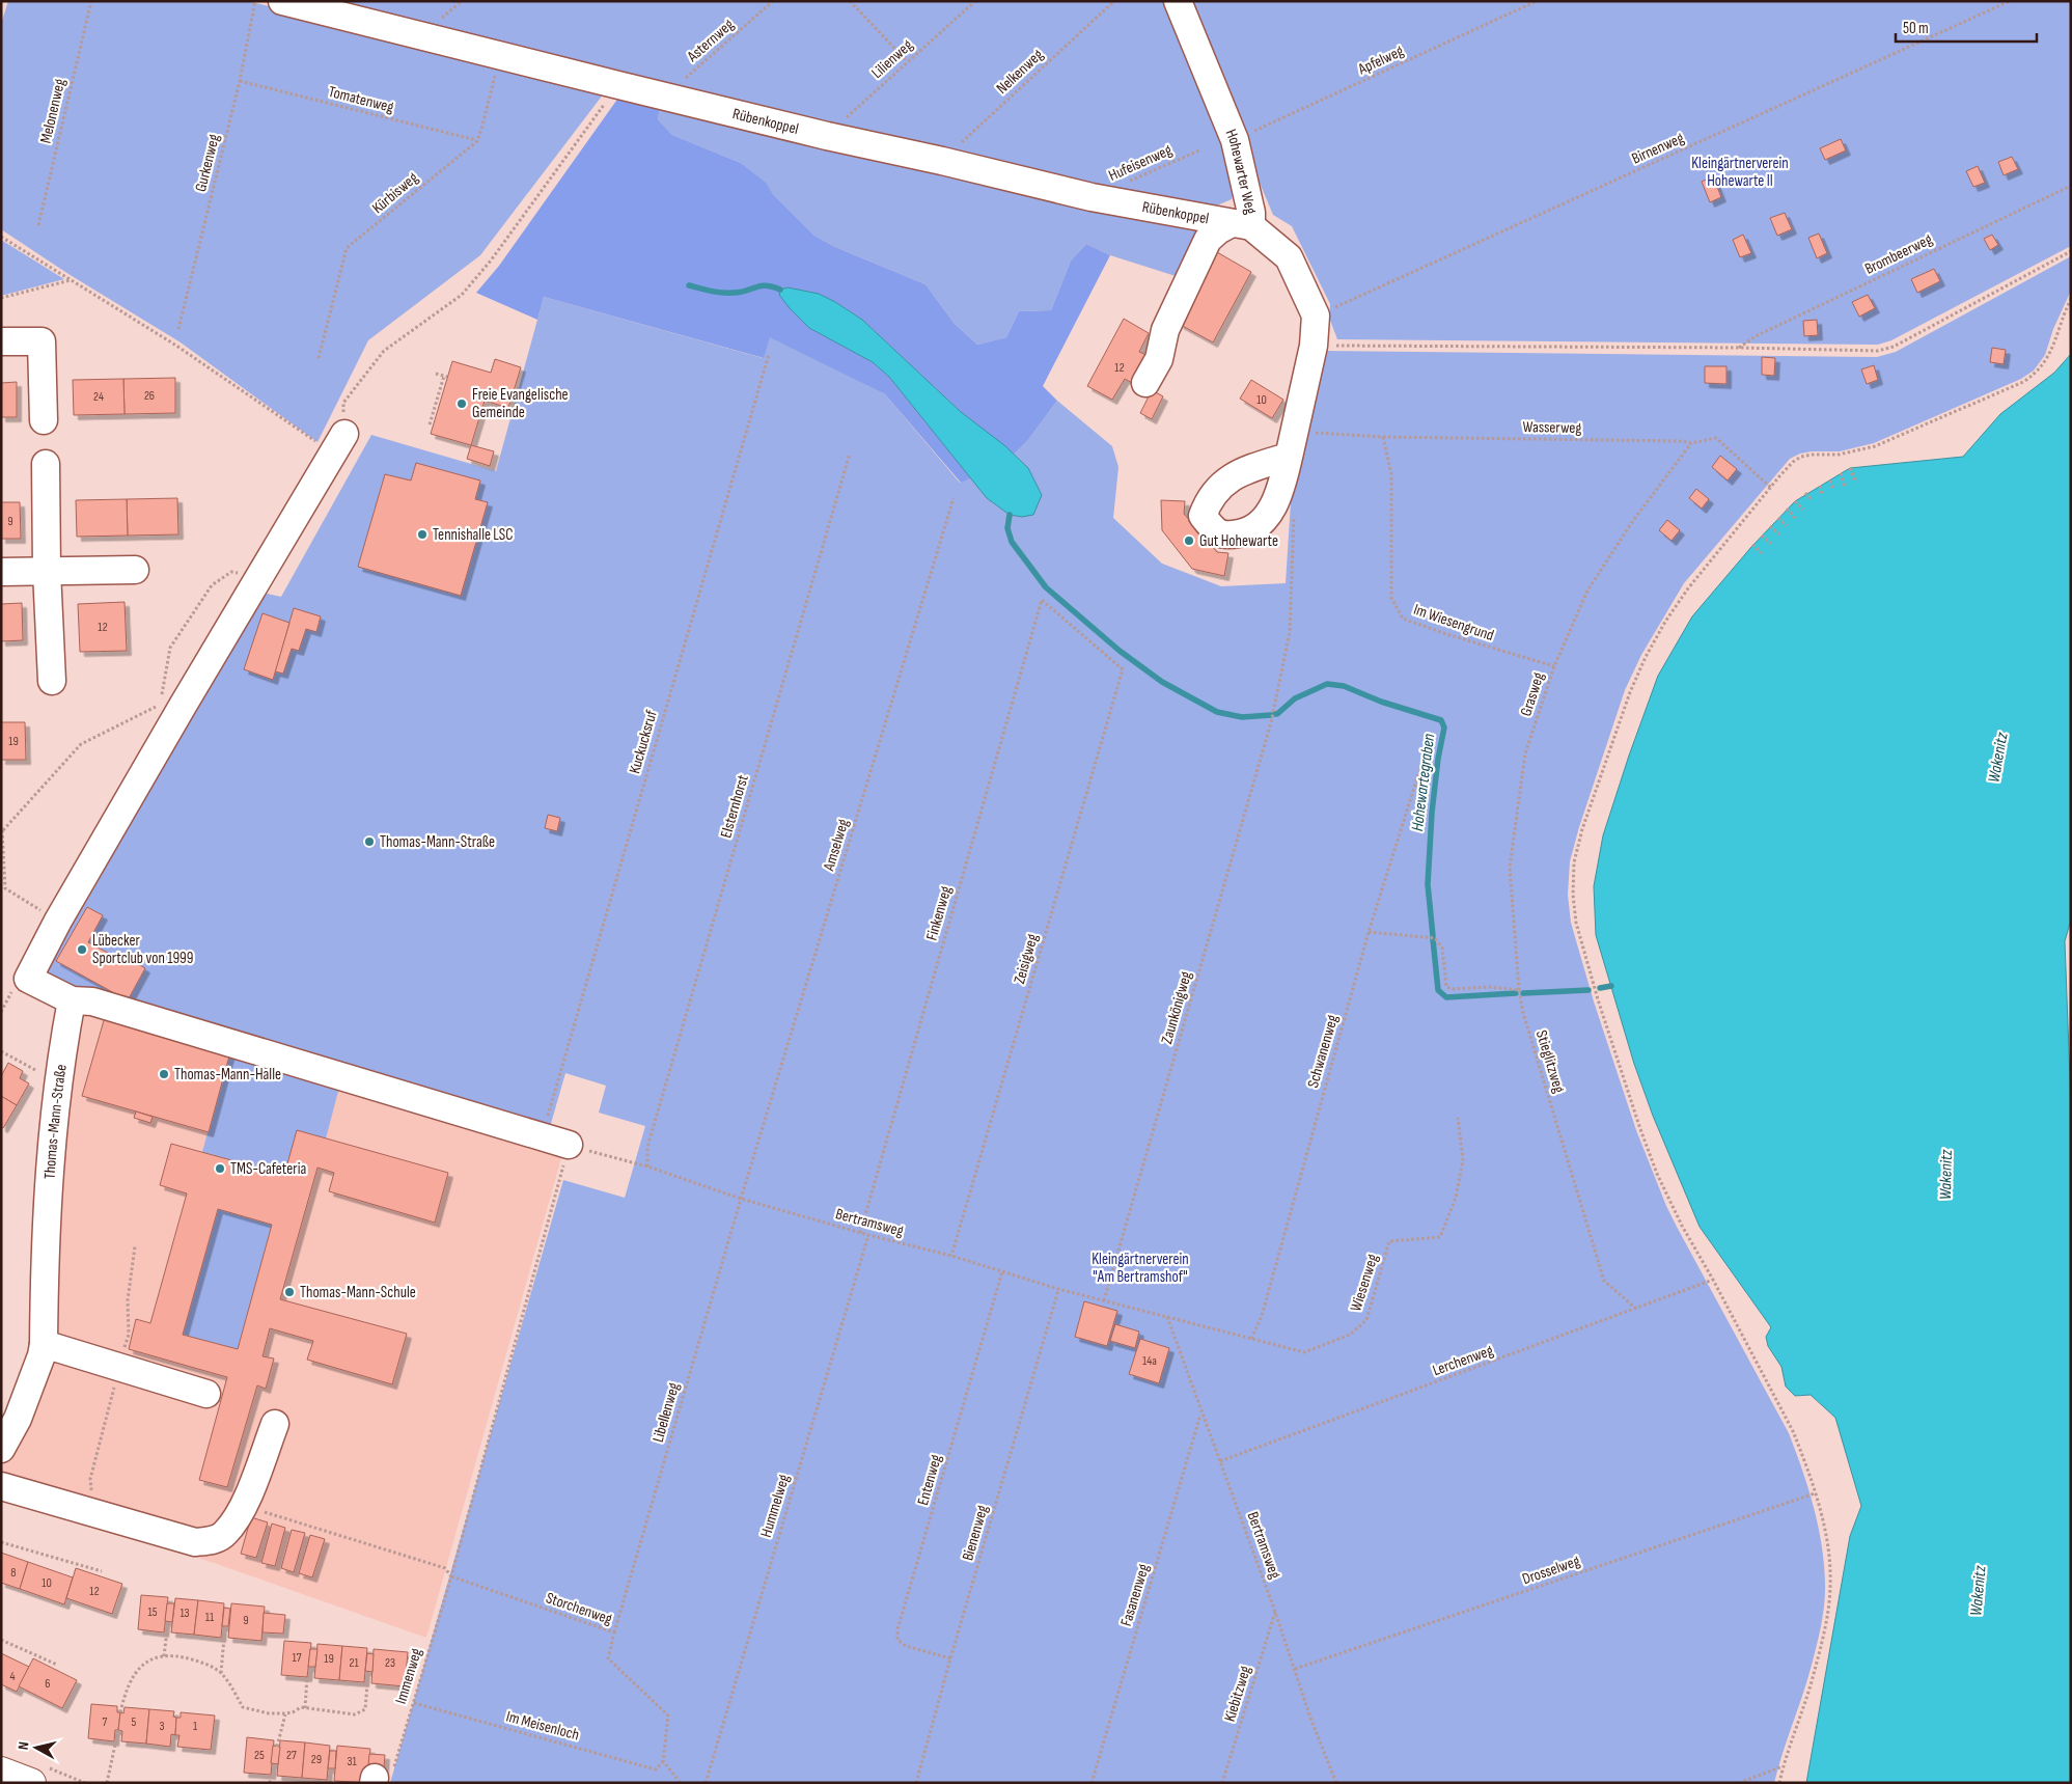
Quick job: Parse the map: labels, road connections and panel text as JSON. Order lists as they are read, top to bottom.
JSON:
{
  "streets": {
    "street": ["Rübenkoppel", "Hohewarter Weg", "Thomas-Mann-Straße"],
    "path": [
      "Asternweg",
      "Lilienweg",
      "Apfelweg",
      "Nelkenweg",
      "Tomatenweg",
      "Melonenweg",
      "Birnenweg",
      "Gurkenweg",
      "Hufeisenweg",
      "Kürbisweg",
      "Brombeerweg",
      "Wasserweg",
      "Im Wiesengrund",
      "Grasweg",
      "Kuckucksruf",
      "Elsternhorst",
      "Amselweg",
      "Finkenweg",
      "Zeisigweg",
      "Zaunkönigweg",
      "Schwanenweg",
      "Stieglitzweg",
      "Bertramsweg",
      "Wiesenweg",
      "Lerchenweg",
      "Libellenweg",
      "Entenweg",
      "Hummelweg",
      "Bienenweg",
      "Drosselweg",
      "Fasanenweg",
      "Storchenweg",
      "Immenweg",
      "Kiebitzweg",
      "Im Meisenloch"
    ]
  },
  "crossings": [
    ["Asternweg", "Rübenkoppel"],
    ["Lilienweg", "Rübenkoppel"],
    ["Apfelweg", "Hohewarter Weg"],
    ["Nelkenweg", "Rübenkoppel"],
    ["Tomatenweg", "Gurkenweg"],
    ["Tomatenweg", "Kürbisweg"],
    ["Rübenkoppel", "Hohewarter Weg"],
    ["Birnenweg", "Hohewarter Weg"],
    ["Wasserweg", "Im Wiesengrund"],
    ["Wasserweg", "Grasweg"],
    ["Im Wiesengrund", "Grasweg"],
    ["Grasweg", "Stieglitzweg"],
    ["Elsternhorst", "Bertramsweg"],
    ["Amselweg", "Bertramsweg"],
    ["Amselweg", "Libellenweg"],
    ["Finkenweg", "Zeisigweg"],
    ["Finkenweg", "Bertramsweg"],
    ["Zeisigweg", "Bertramsweg"],
    ["Zaunkönigweg", "Bertramsweg"],
    ["Schwanenweg", "Bertramsweg"],
    ["Schwanenweg", "Wiesenweg"],
    ["Stieglitzweg", "Lerchenweg"],
    ["Bertramsweg", "Wiesenweg"],
    ["Bertramsweg", "Lerchenweg"],
    ["Bertramsweg", "Libellenweg"],
    ["Bertramsweg", "Entenweg"],
    ["Bertramsweg", "Hummelweg"],
    ["Bertramsweg", "Bienenweg"],
    ["Bertramsweg", "Drosselweg"],
    ["Bertramsweg", "Fasanenweg"],
    ["Bertramsweg", "Immenweg"],
    ["Bertramsweg", "Kiebitzweg"],
    ["Libellenweg", "Storchenweg"],
    ["Entenweg", "Bienenweg"],
    ["Storchenweg", "Immenweg"],
    ["Storchenweg", "Im Meisenloch"],
    ["Immenweg", "Im Meisenloch"]
  ],
  "water": ["Wakenitz", "Hohewartegraben"],
  "parks": ["Kleingärtnerverein Hohewarte II", "Kleingärtnerverein \"Am Bertramshof\""],
  "places": [
    "Freie Evangelische Gemeinde",
    "Tennishalle LSC",
    "Gut Hohewarte",
    "Thomas-Mann-Straße",
    "Lübecker Sportclub von 1999",
    "Thomas-Mann-Halle",
    "TMS-Cafeteria",
    "Thomas-Mann-Schule"
  ],
  "house_numbers": [
    "12",
    "26",
    "24",
    "10",
    "9",
    "12",
    "19",
    "14a",
    "8",
    "10",
    "12",
    "15",
    "13",
    "11",
    "9",
    "17",
    "19",
    "21",
    "23",
    "4",
    "6",
    "7",
    "5",
    "3",
    "1",
    "25",
    "27",
    "29",
    "31"
  ],
  "scale_bar": "50 m",
  "north": "left"
}
